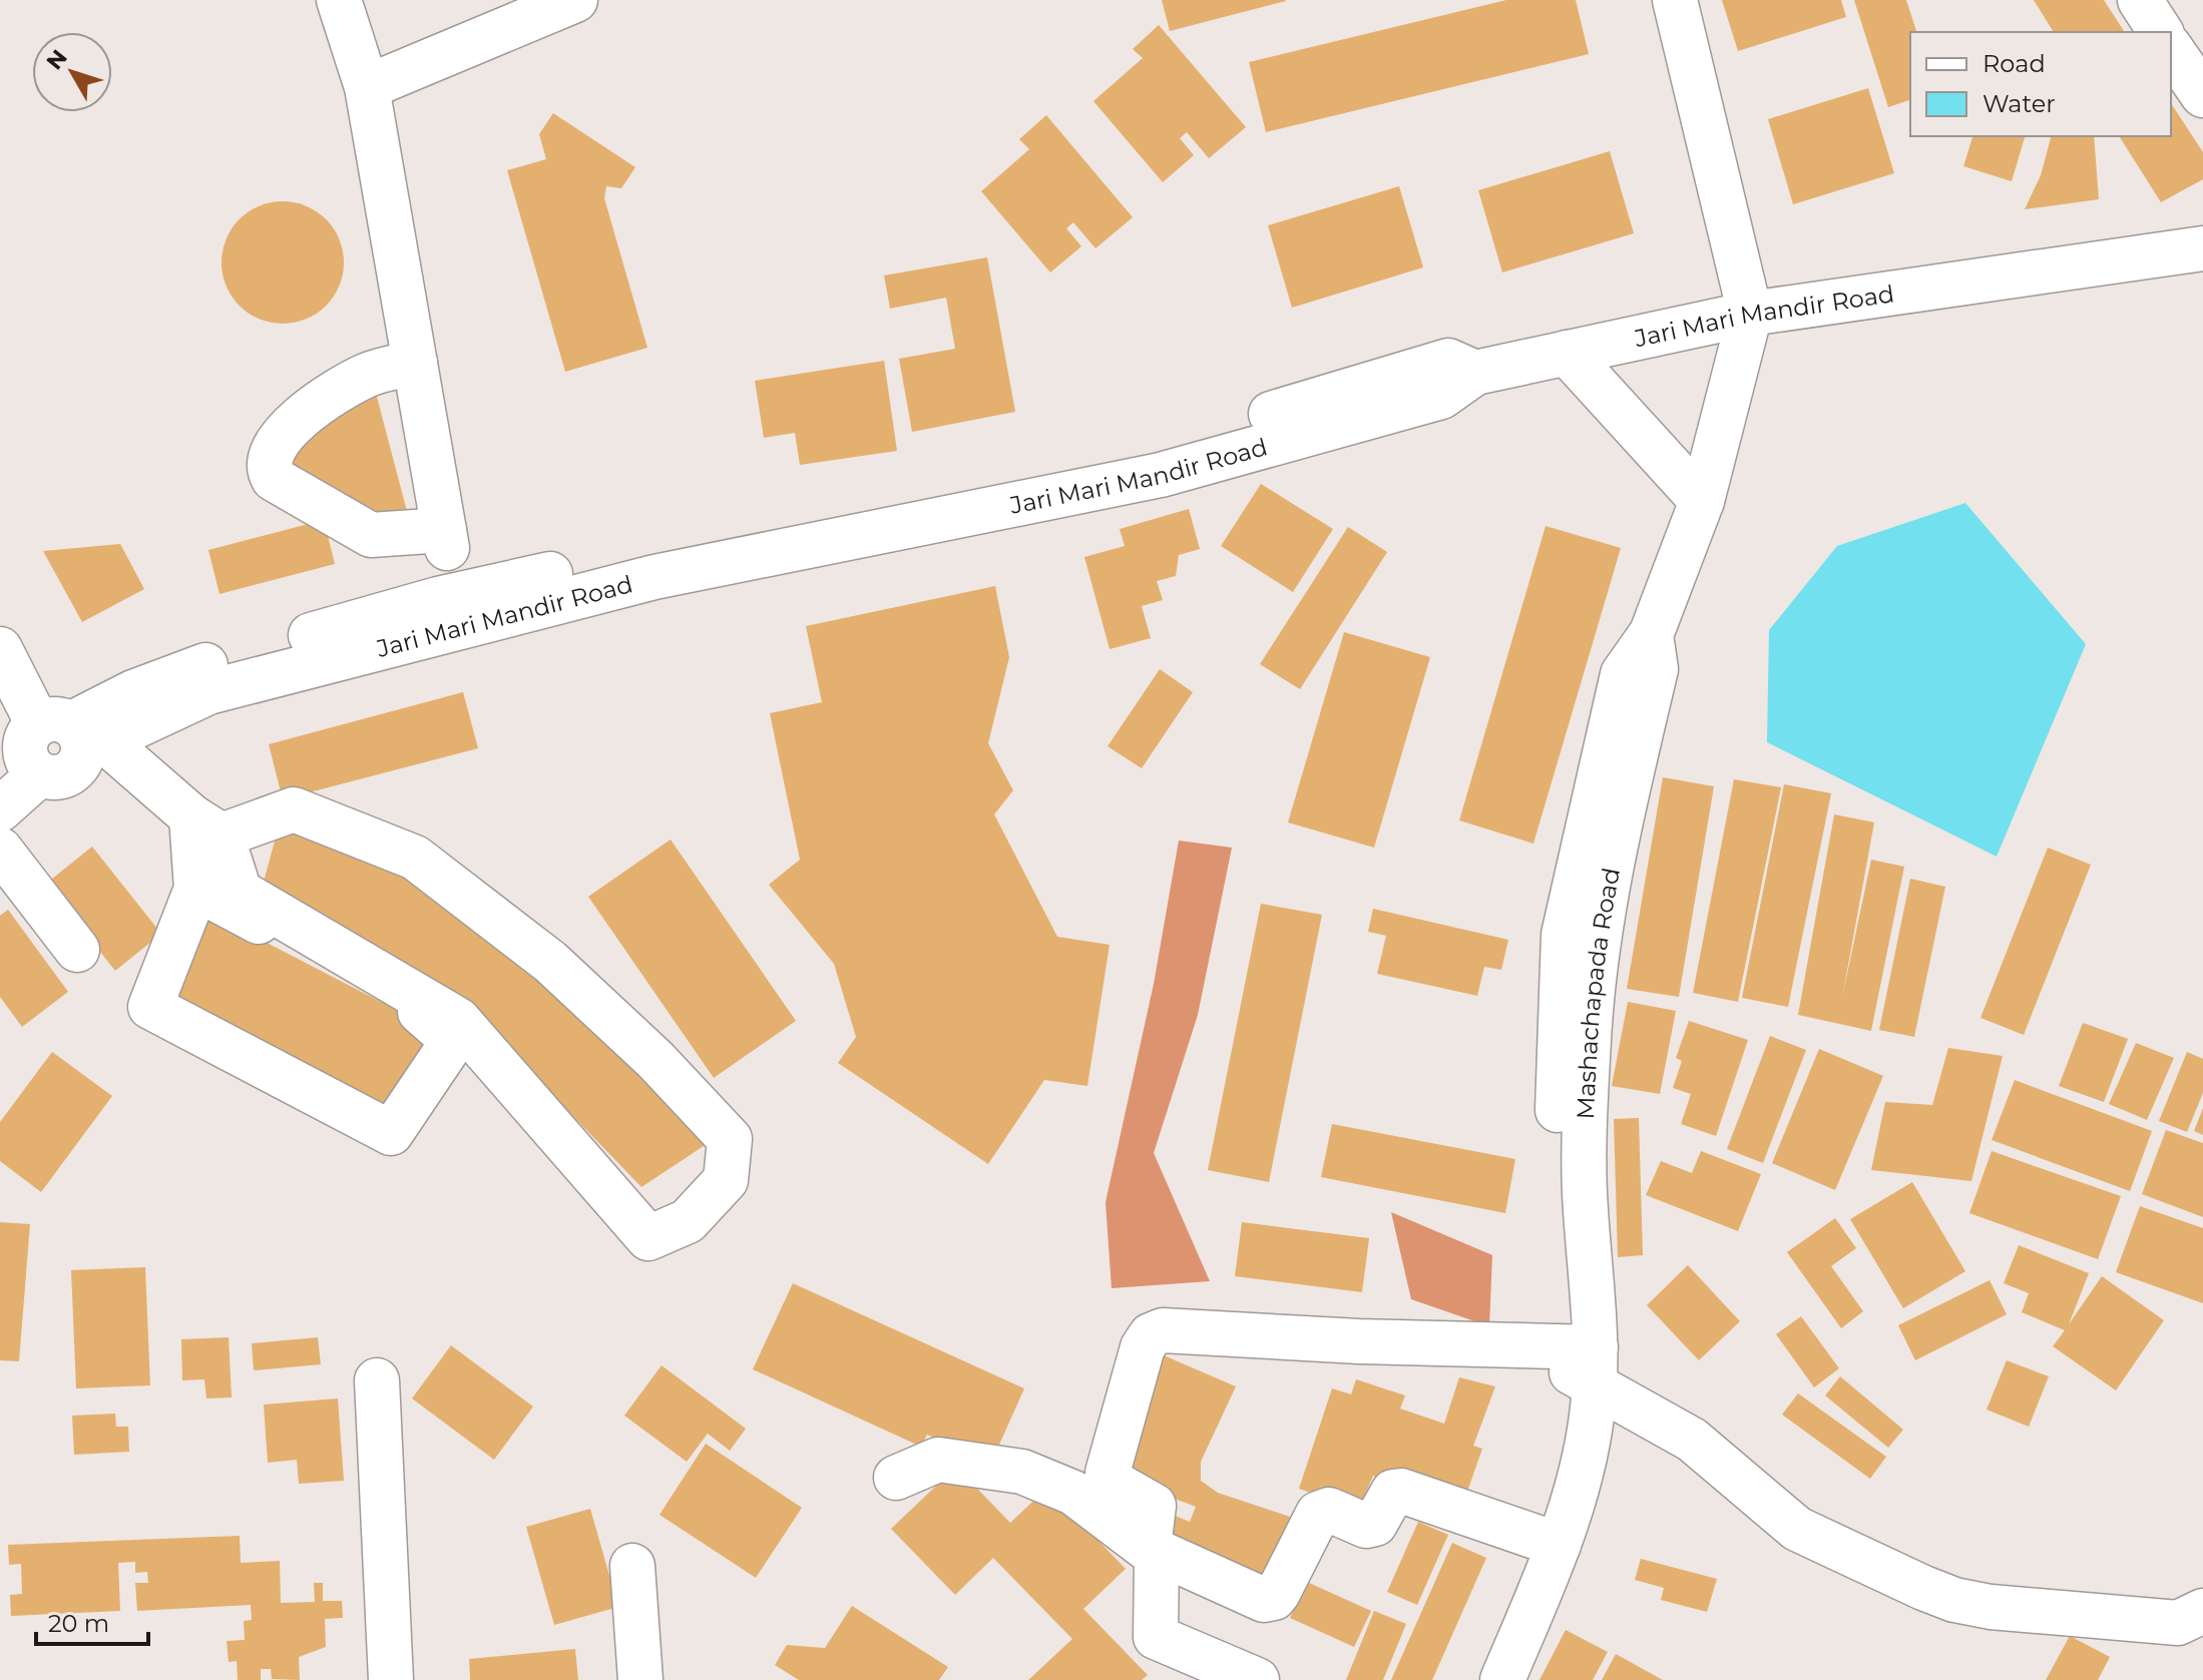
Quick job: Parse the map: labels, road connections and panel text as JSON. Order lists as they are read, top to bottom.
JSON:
{
  "streets": {
    "street": ["Jari Mari Mandir Road", "Mashachapada Road"]
  },
  "crossings": [
    ["Jari Mari Mandir Road", "Mashachapada Road"]
  ],
  "legend": ["Road", "Water"],
  "scale_bar": "20 m",
  "north": "top left"
}
